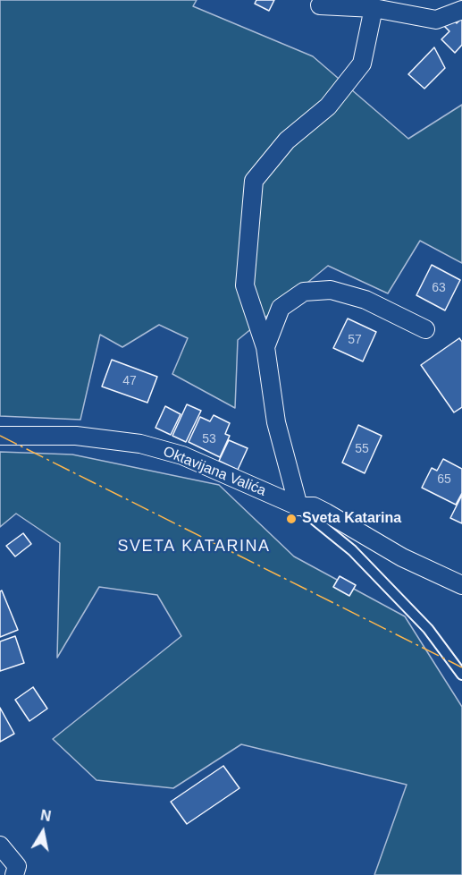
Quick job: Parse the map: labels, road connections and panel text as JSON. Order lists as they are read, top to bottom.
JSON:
{
  "streets": {
    "street": ["Oktavijana Valića"]
  },
  "districts": ["SVETA KATARINA"],
  "places": ["Sveta Katarina"],
  "house_numbers": [
    "63",
    "57",
    "47",
    "53",
    "55",
    "65"
  ],
  "north": "top"
}
